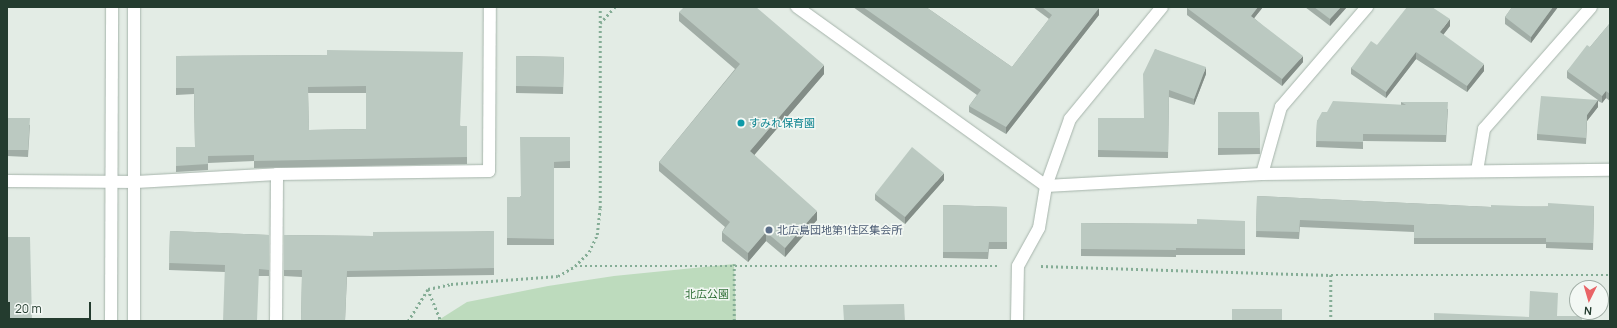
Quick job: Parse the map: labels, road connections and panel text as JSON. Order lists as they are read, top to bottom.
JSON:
{
  "parks": ["北広公園"],
  "places": ["すみれ保育園", "北広島団地第1住区集会所"],
  "scale_bar": "20 m",
  "north": "bottom"
}
